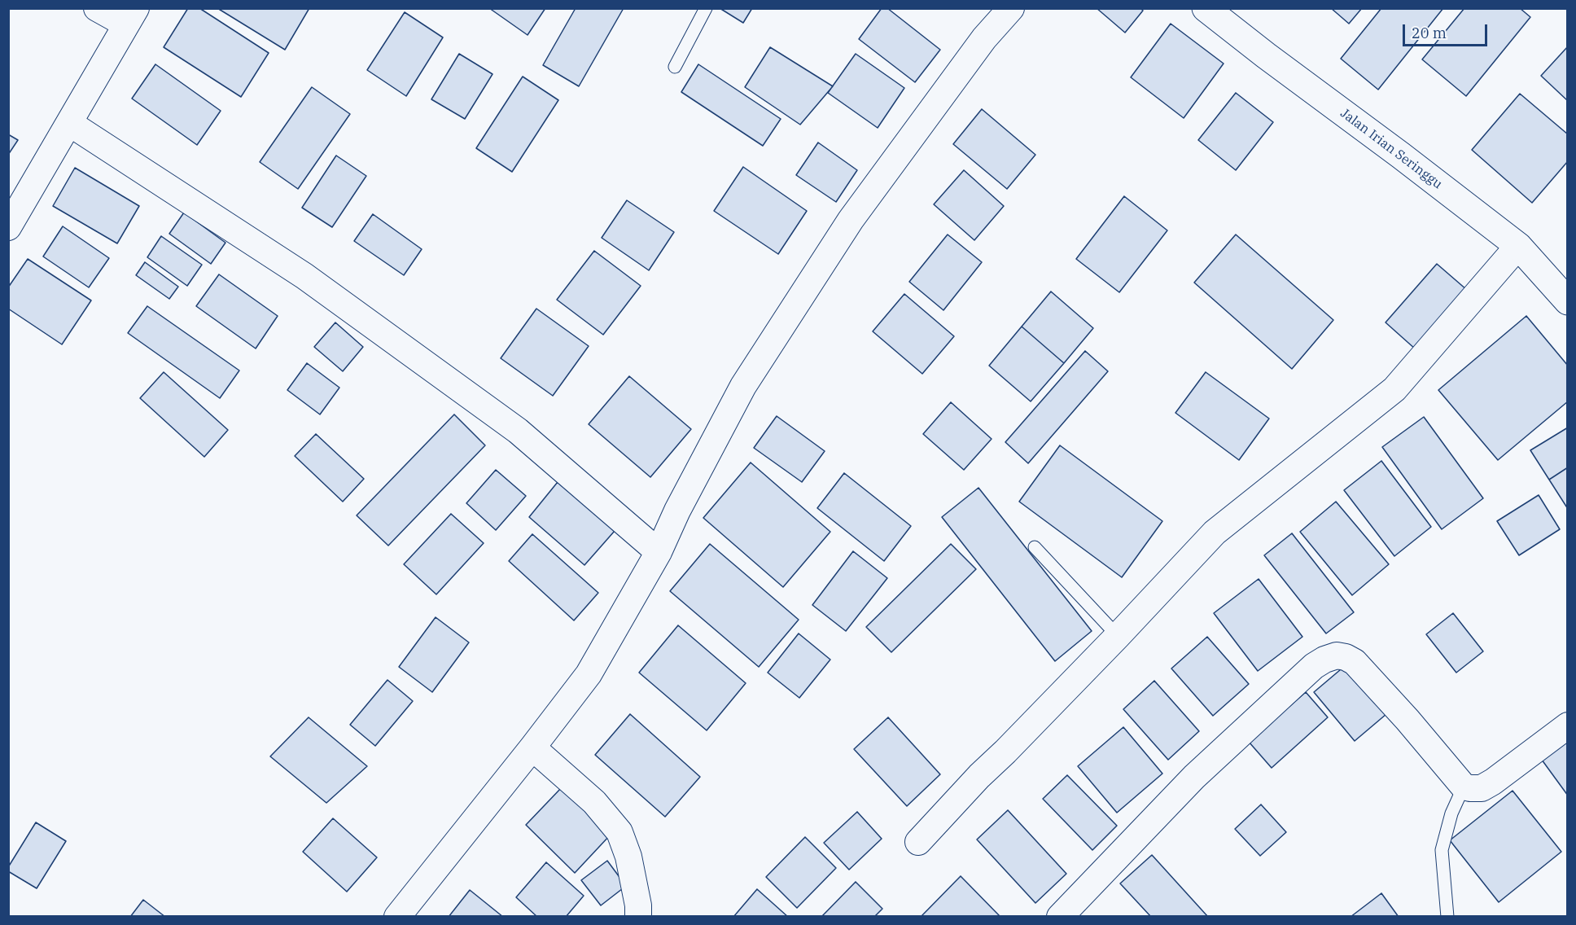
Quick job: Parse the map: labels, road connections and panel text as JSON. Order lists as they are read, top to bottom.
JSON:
{
  "streets": {
    "street": ["Jalan Irian Seringgu"]
  },
  "scale_bar": "20 m"
}
